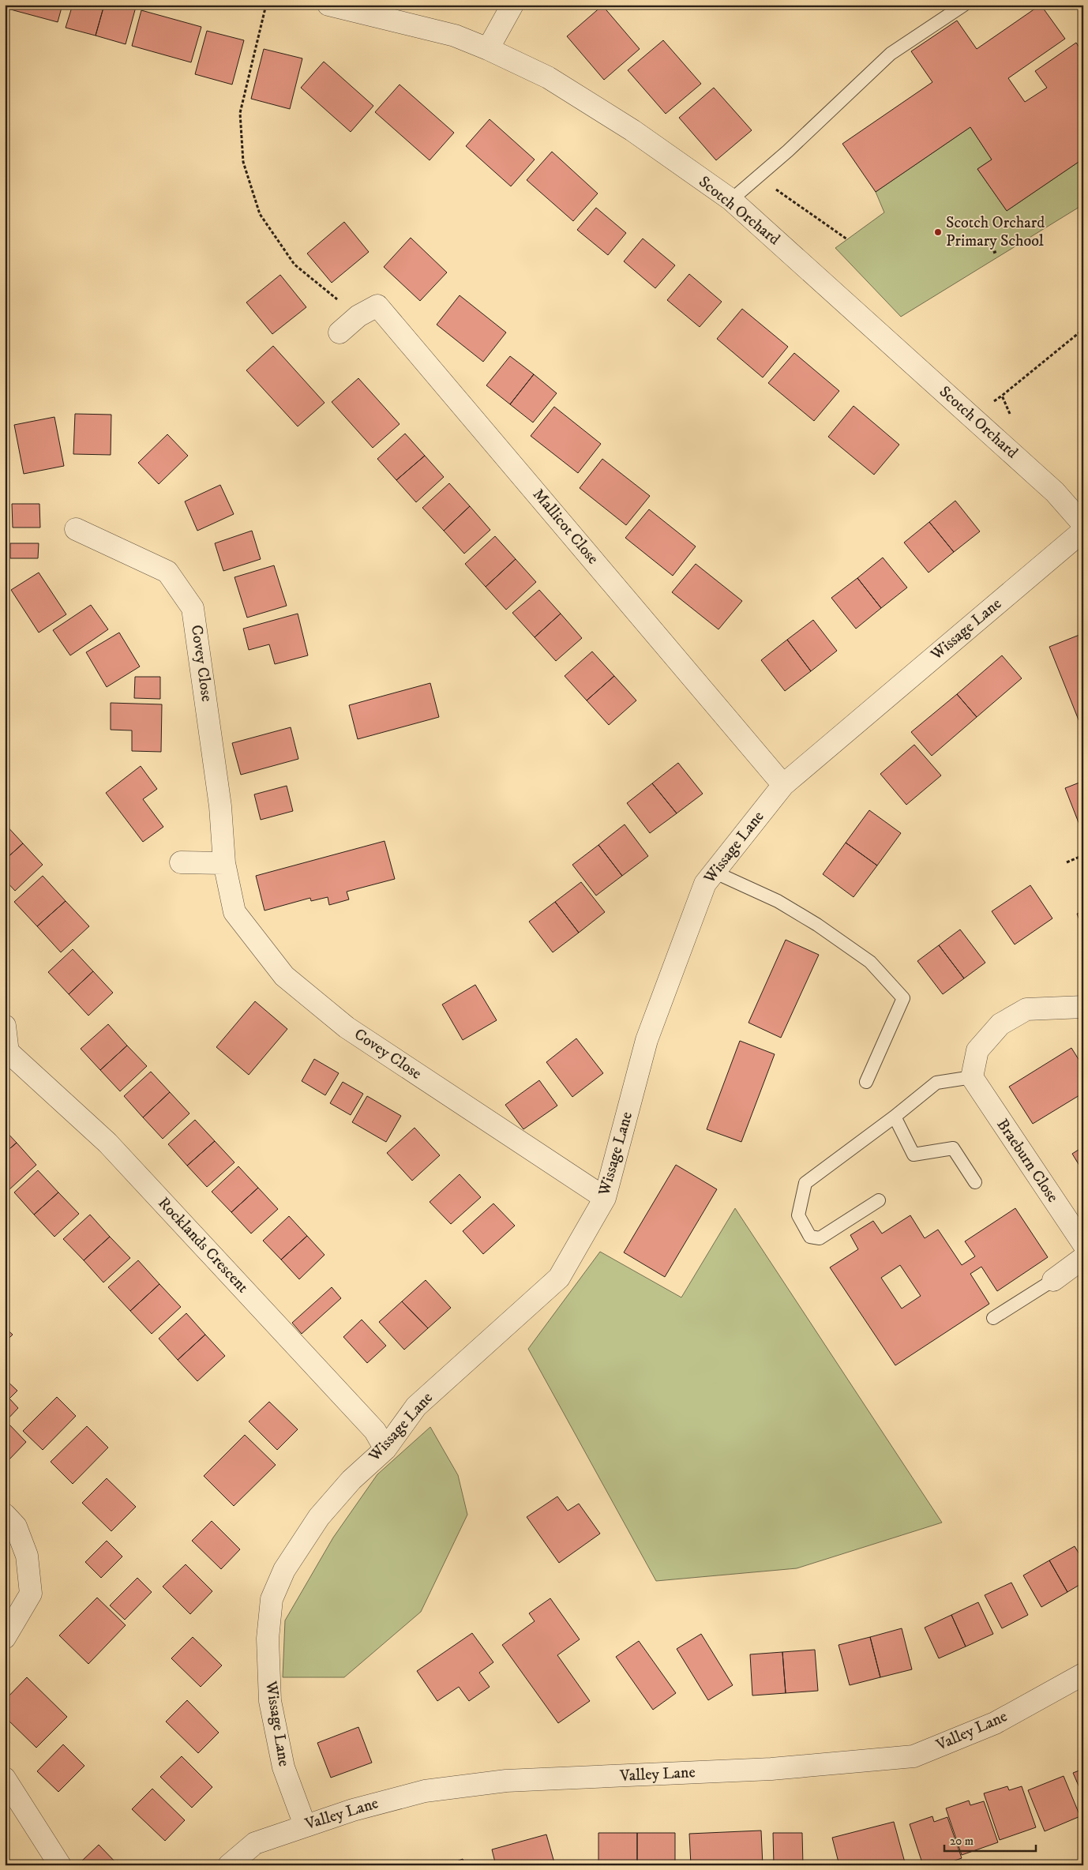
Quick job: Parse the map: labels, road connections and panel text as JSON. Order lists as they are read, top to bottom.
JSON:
{
  "streets": {
    "street": [
      "Scotch Orchard",
      "Mallicot Close",
      "Wissage Lane",
      "Covey Close",
      "Braeburn Close",
      "Rocklands Crescent",
      "Valley Lane"
    ]
  },
  "crossings": [
    ["Mallicot Close", "Wissage Lane"],
    ["Wissage Lane", "Covey Close"],
    ["Wissage Lane", "Rocklands Crescent"],
    ["Wissage Lane", "Valley Lane"]
  ],
  "places": ["Scotch Orchard Primary School"],
  "scale_bar": "20 m"
}
